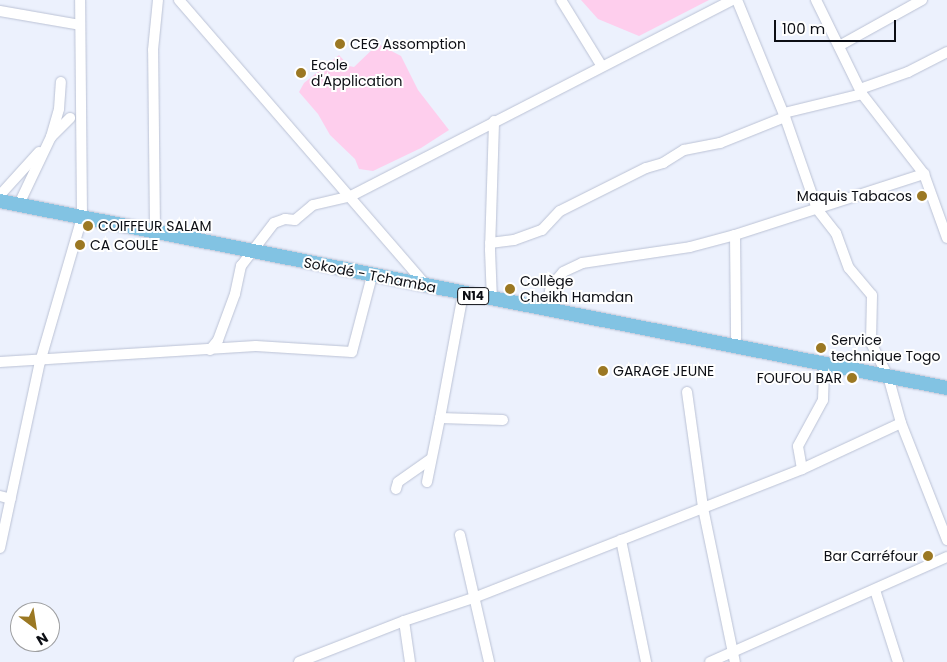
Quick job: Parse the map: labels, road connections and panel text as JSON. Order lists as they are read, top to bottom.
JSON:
{
  "streets": {
    "main road": ["Sokodé - Tchamba", "N14"]
  },
  "places": [
    "CEG Assomption",
    "Ecole d'Application",
    "Maquis Tabacos",
    "COIFFEUR SALAM",
    "CA COULE",
    "Collège Cheikh Hamdan",
    "Service technique Togo",
    "GARAGE JEUNE",
    "FOUFOU BAR",
    "Bar Carréfour"
  ],
  "scale_bar": "100 m",
  "north": "bottom right"
}
